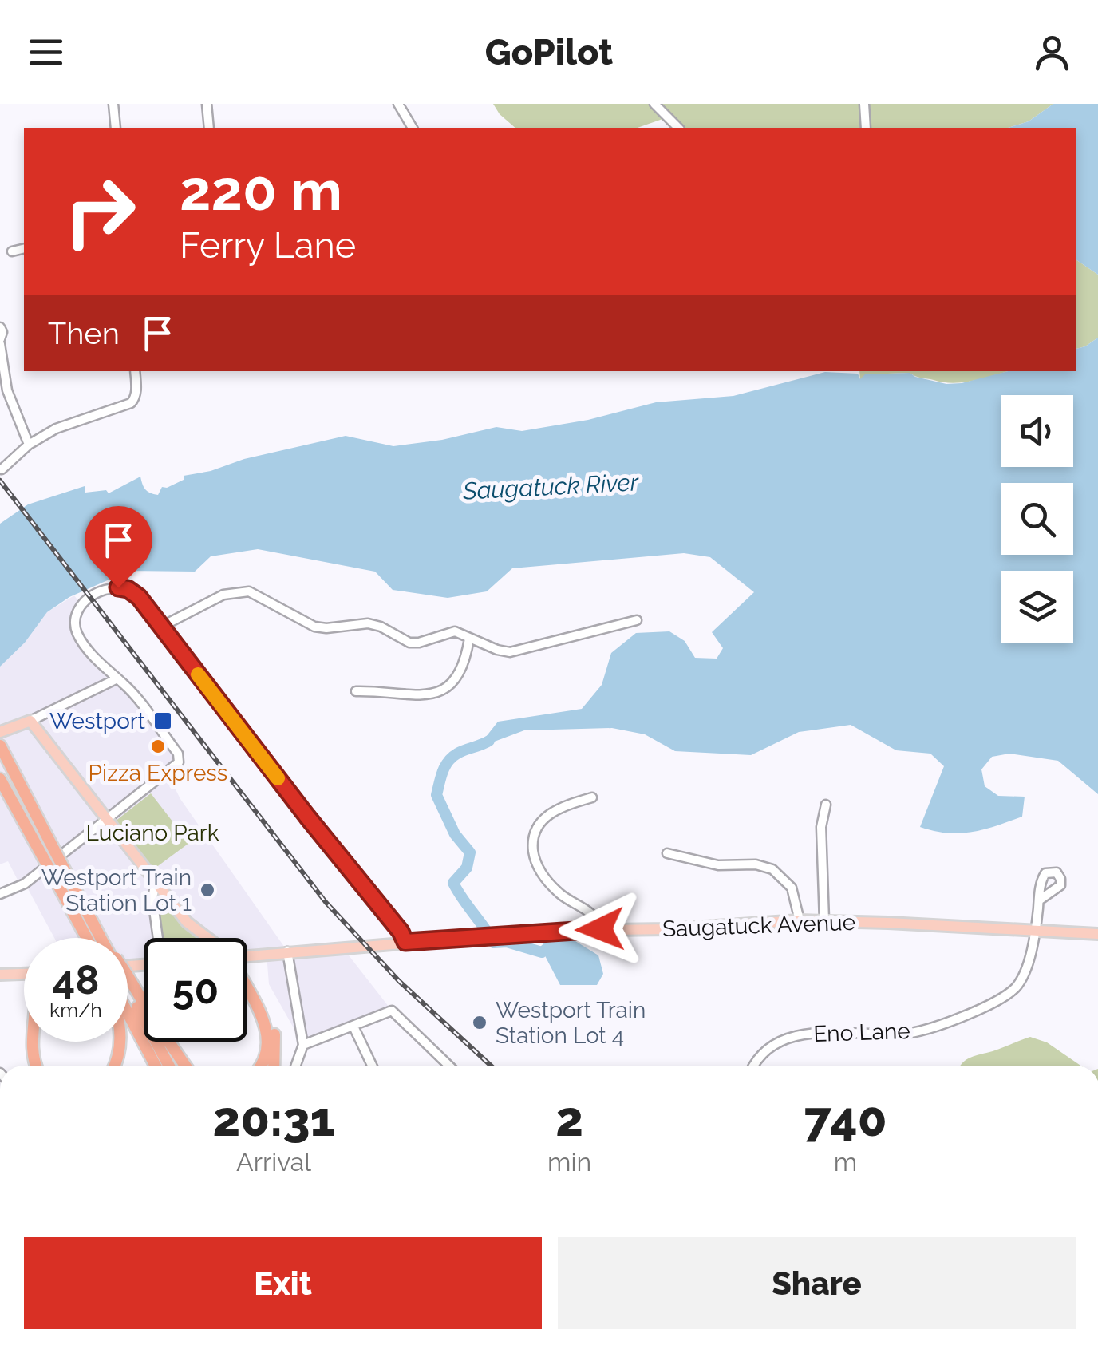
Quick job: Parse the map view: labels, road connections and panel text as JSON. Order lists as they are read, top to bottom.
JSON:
{
  "streets": {
    "main road": ["Saugatuck Avenue"],
    "street": ["Eno Lane"]
  },
  "crossings": [
    ["Saugatuck Avenue", "Eno Lane"]
  ],
  "water": ["Saugatuck River"],
  "parks": ["Luciano Park"],
  "places": {
    "transit": ["Westport"],
    "other": ["Pizza Express", "Westport Train Station Lot 1", "Westport Train Station Lot 4"]
  },
  "page": {
    "header": "GoPilot",
    "turn": ["220 m", "Ferry Lane"],
    "then": "Then",
    "speed": "48 km/h",
    "limit": "50",
    "eta": [
      "20:31",
      "Arrival",
      "2",
      "min",
      "740",
      "m"
    ],
    "buttons": ["Exit", "Share"]
  }
}
